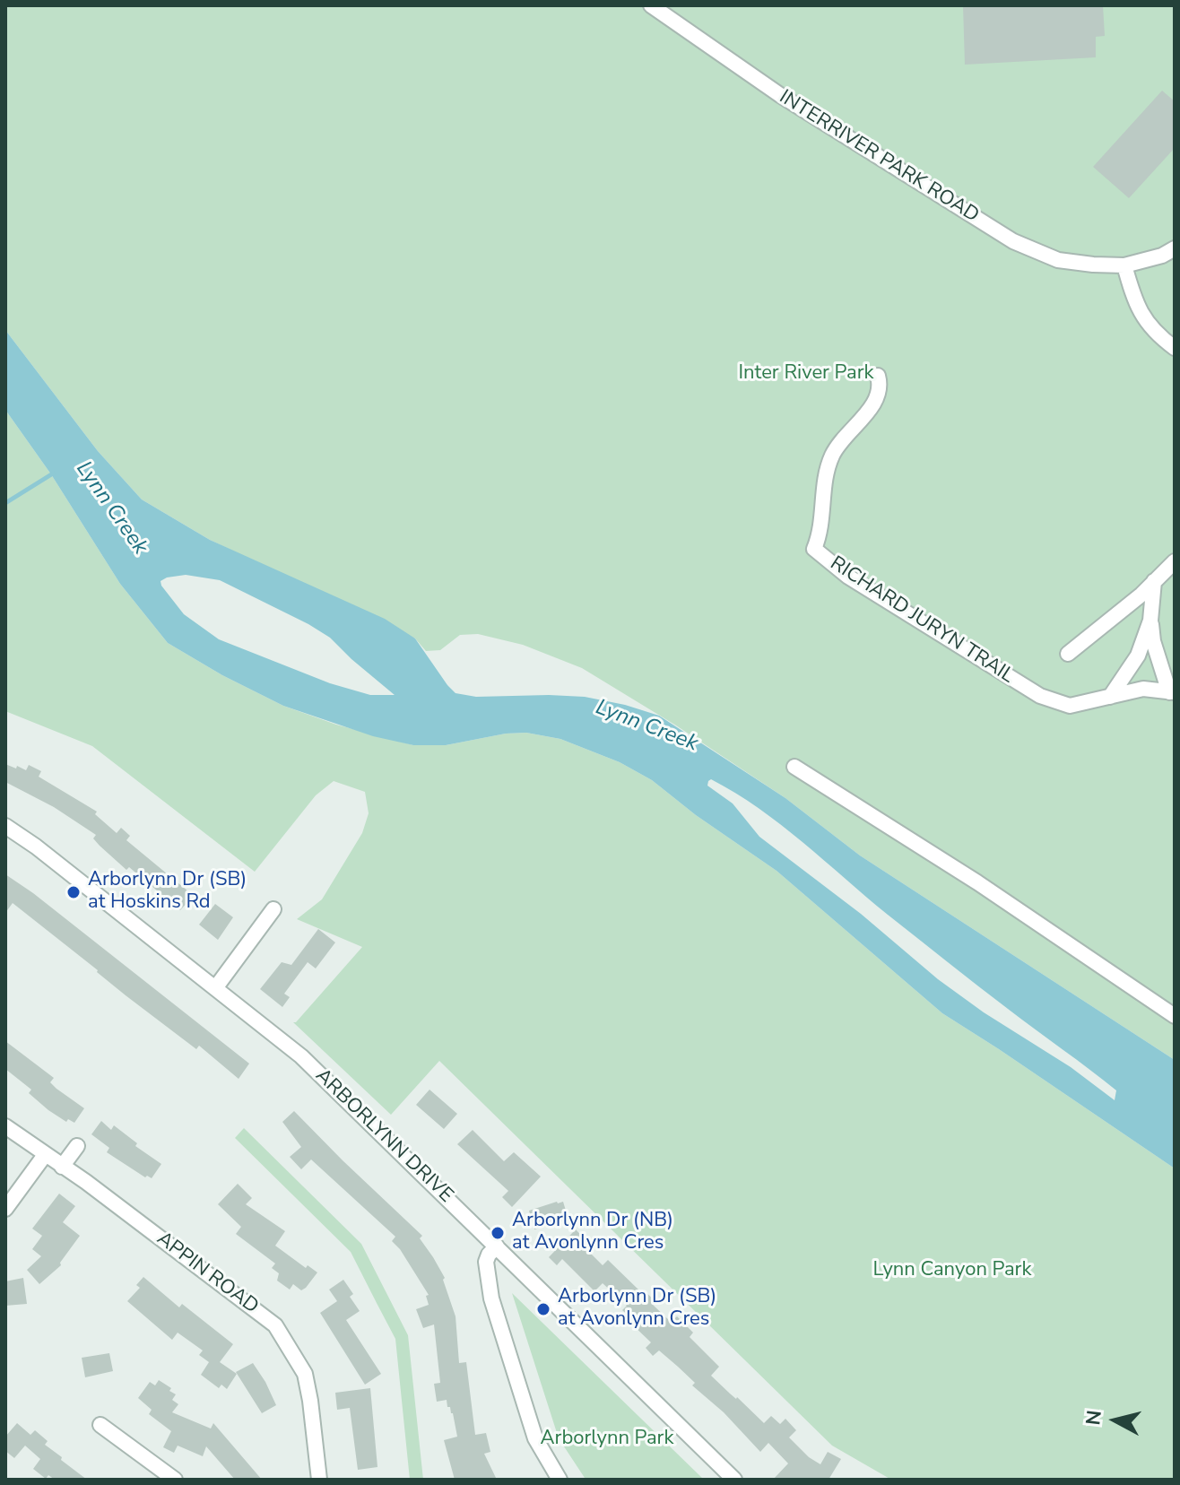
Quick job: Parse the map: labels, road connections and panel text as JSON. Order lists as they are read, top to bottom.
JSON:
{
  "streets": {
    "street": [
      "INTERRIVER PARK ROAD",
      "RICHARD JURYN TRAIL",
      "ARBORLYNN DRIVE",
      "APPIN ROAD"
    ]
  },
  "water": ["Lynn Creek"],
  "parks": ["Inter River Park", "Lynn Canyon Park", "Arborlynn Park"],
  "places": ["Arborlynn Dr (SB) at Hoskins Rd", "Arborlynn Dr (NB) at Avonlynn Cres", "Arborlynn Dr (SB) at Avonlynn Cres"],
  "north": "left"
}
